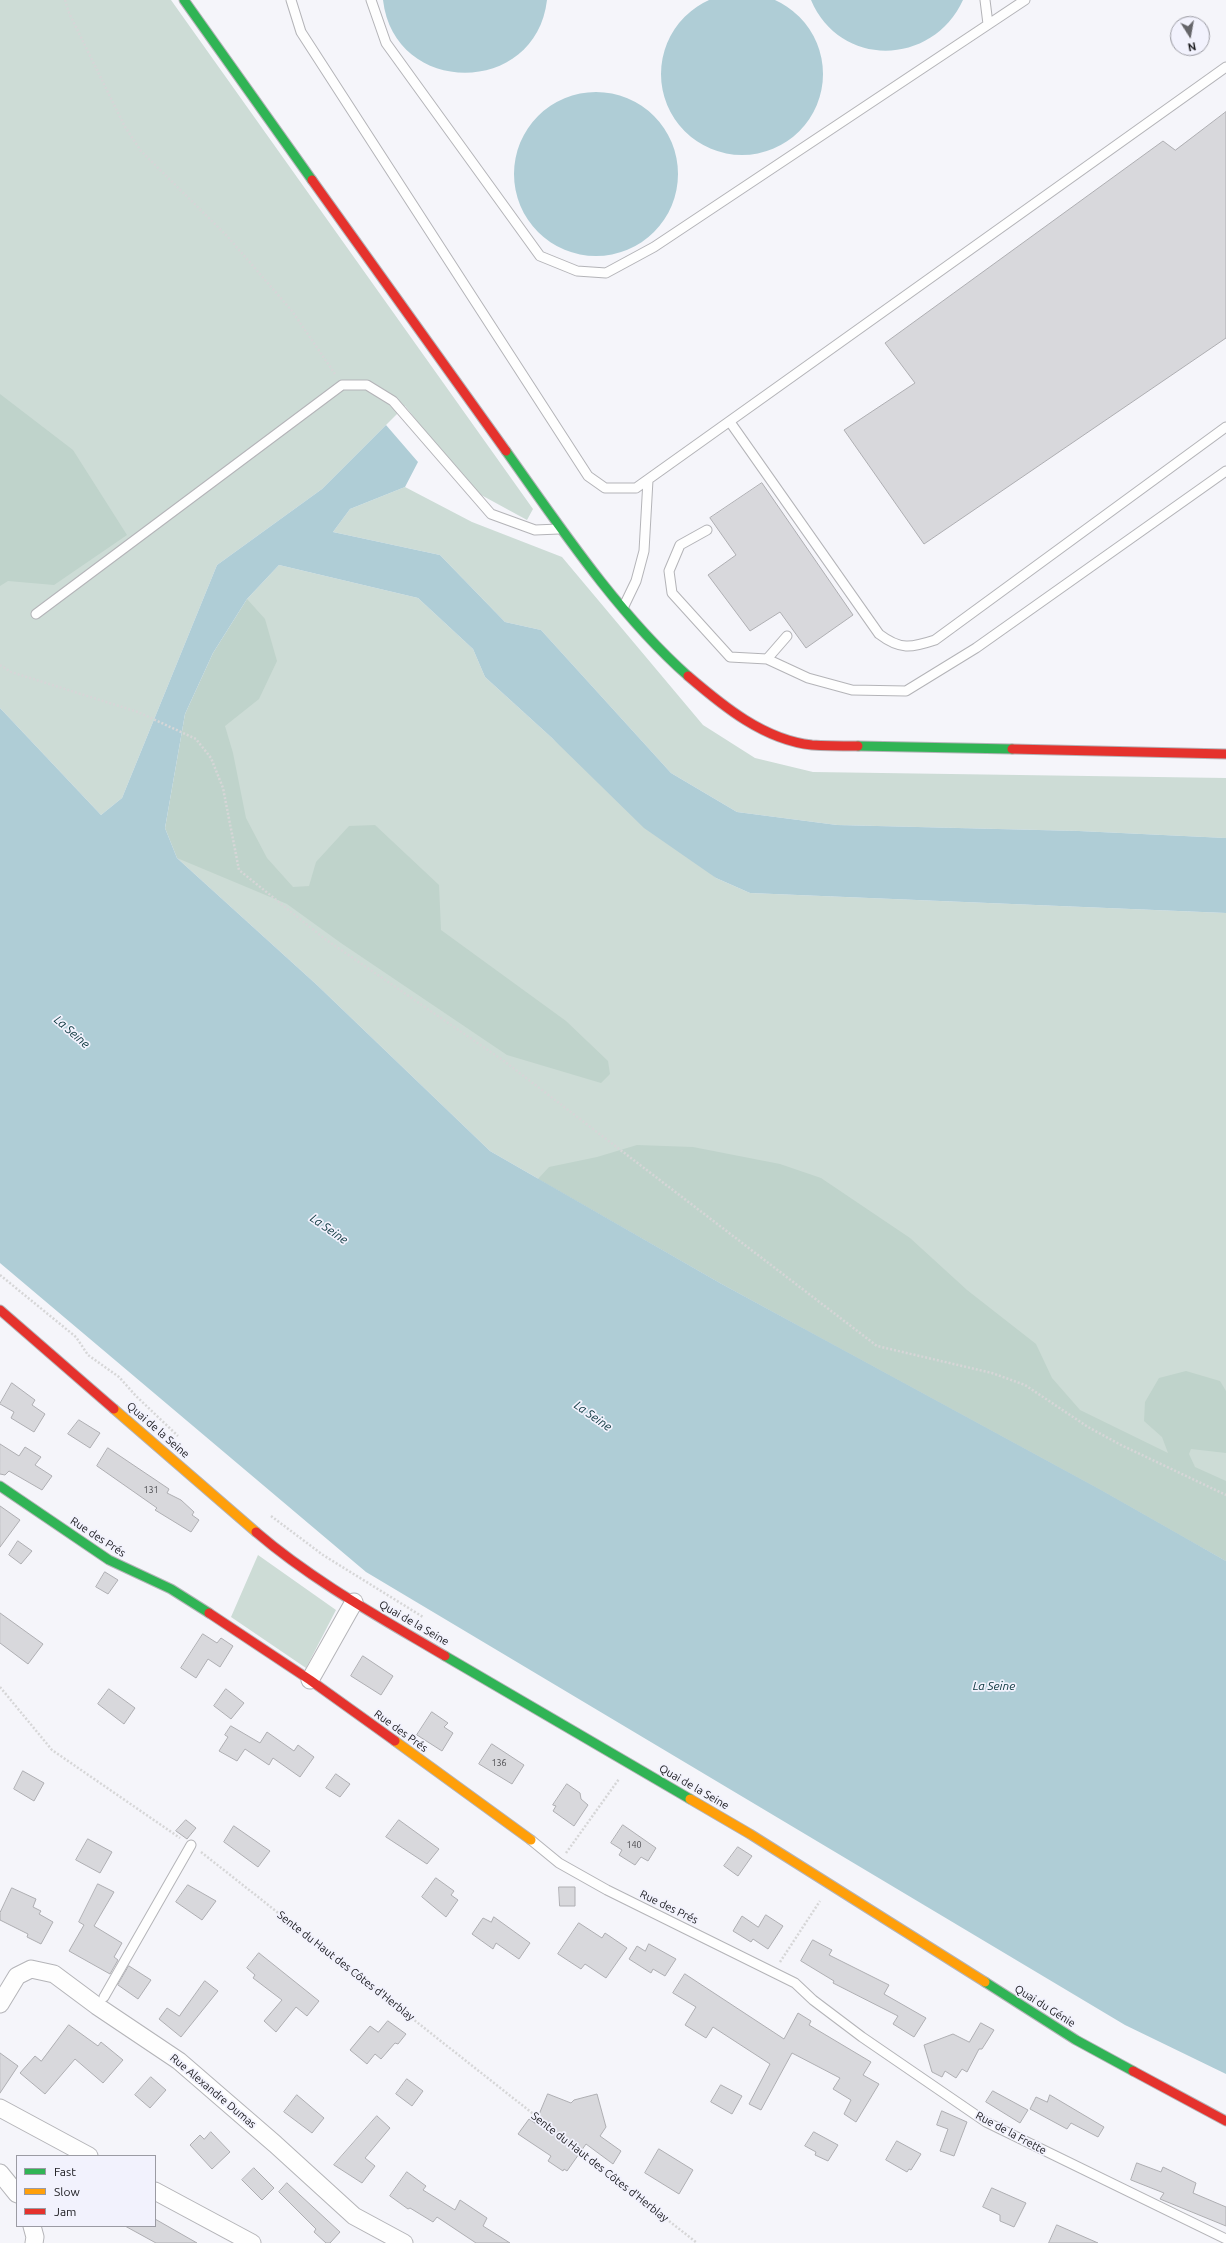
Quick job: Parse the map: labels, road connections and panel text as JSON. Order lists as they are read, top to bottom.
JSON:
{
  "streets": {
    "street": [
      "Quai de la Seine",
      "Rue des Prés",
      "Quai du Génie",
      "Rue Alexandre Dumas"
    ],
    "lane": ["Rue de la Frette"],
    "path": ["Sente du Haut des Côtes d'Herblay"]
  },
  "crossings": [
    ["Quai de la Seine", "Quai du Génie"],
    ["Rue des Prés", "Rue de la Frette"]
  ],
  "water": ["La Seine"],
  "house_numbers": ["131", "136", "140"],
  "legend": ["Fast", "Slow", "Jam"],
  "north": "bottom"
}
